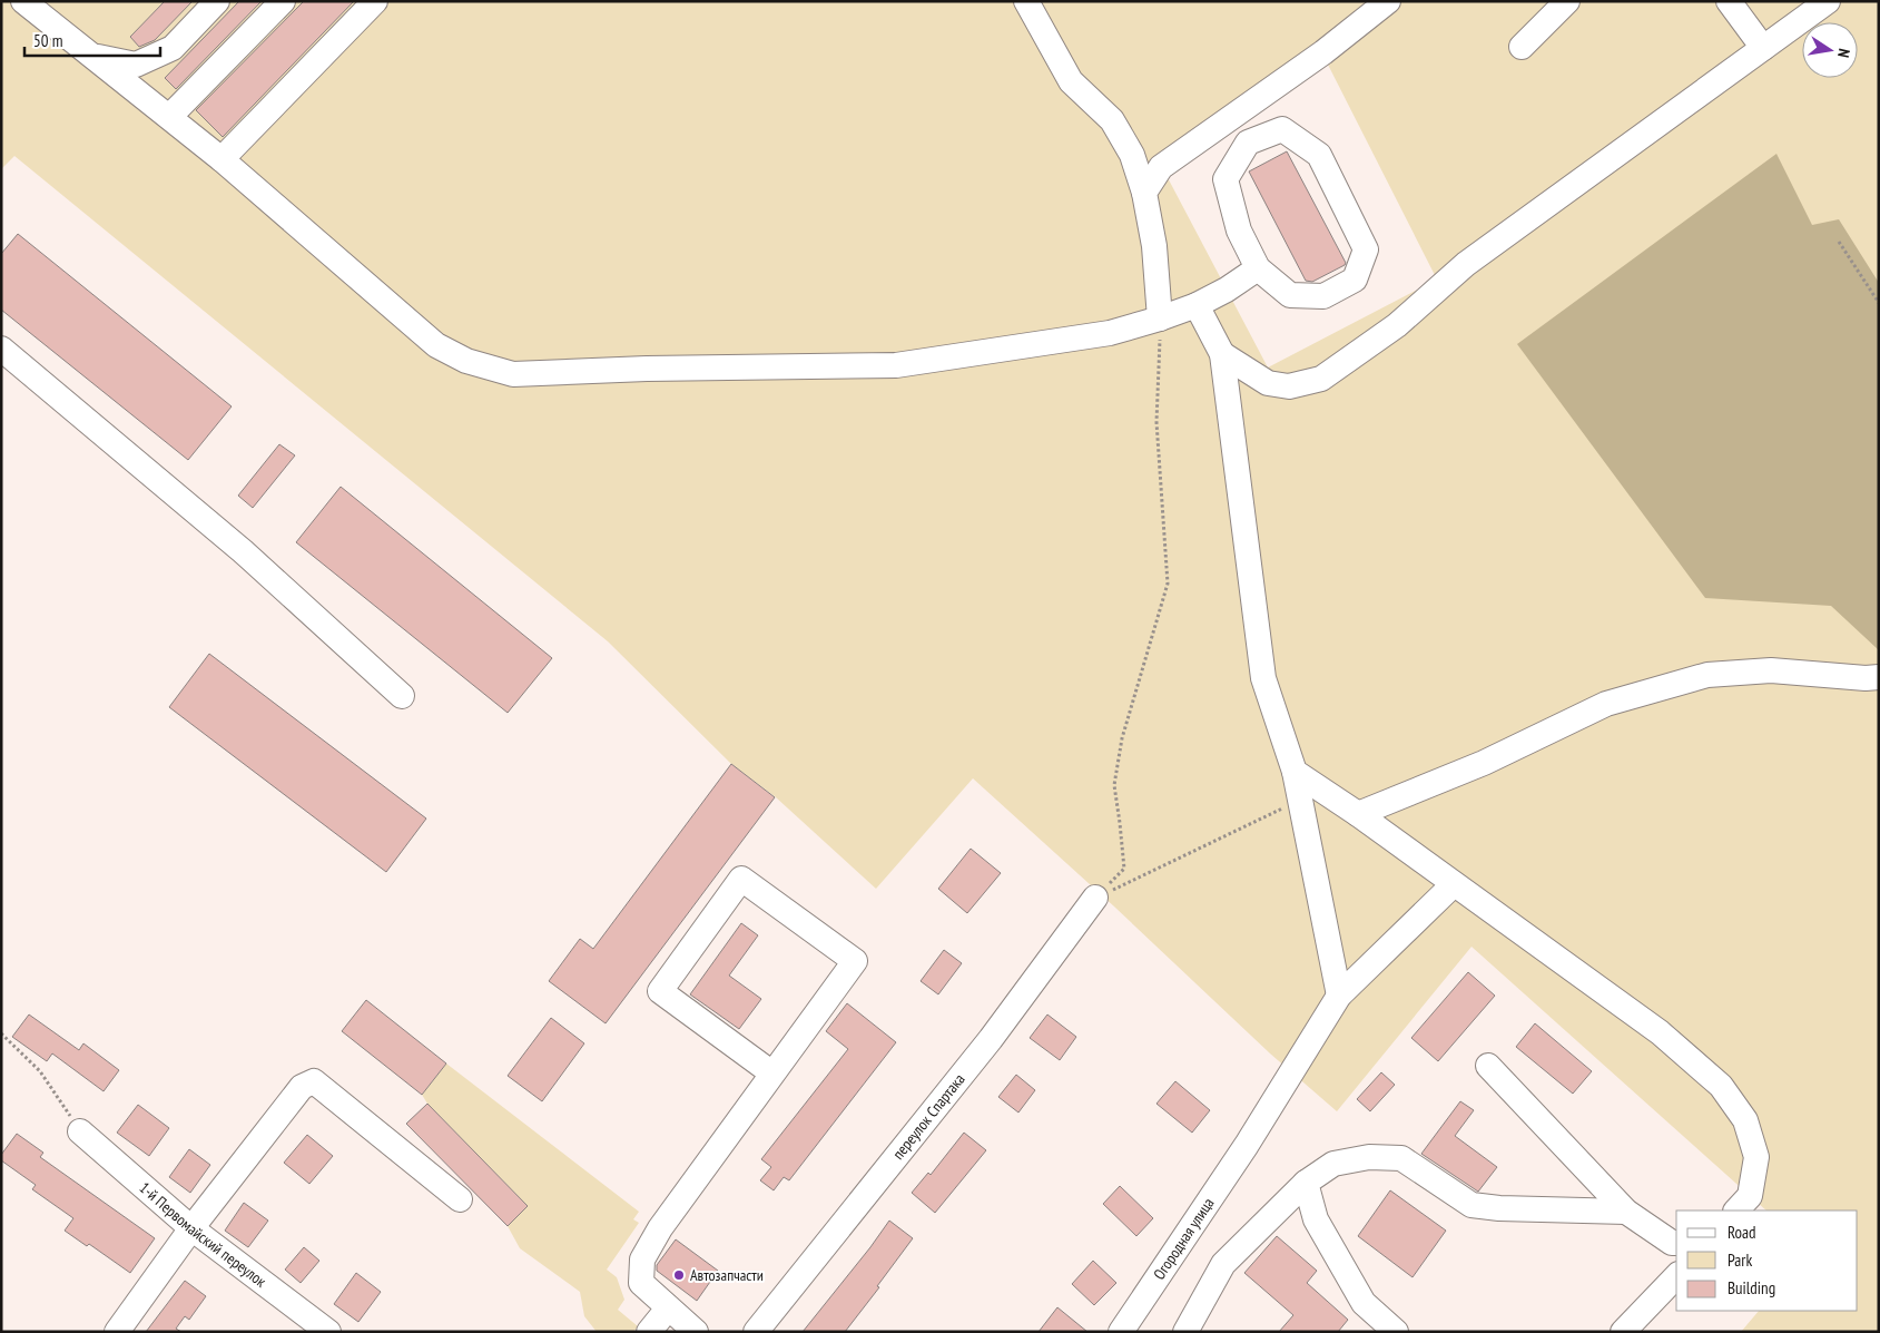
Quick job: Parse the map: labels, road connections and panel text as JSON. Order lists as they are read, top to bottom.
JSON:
{
  "streets": {
    "street": ["переулок Спартака", "1-й Первомайский переулок", "Огородная улица"]
  },
  "places": ["Автозапчасти"],
  "legend": ["Road", "Park", "Building"],
  "scale_bar": "50 m",
  "north": "right"
}
